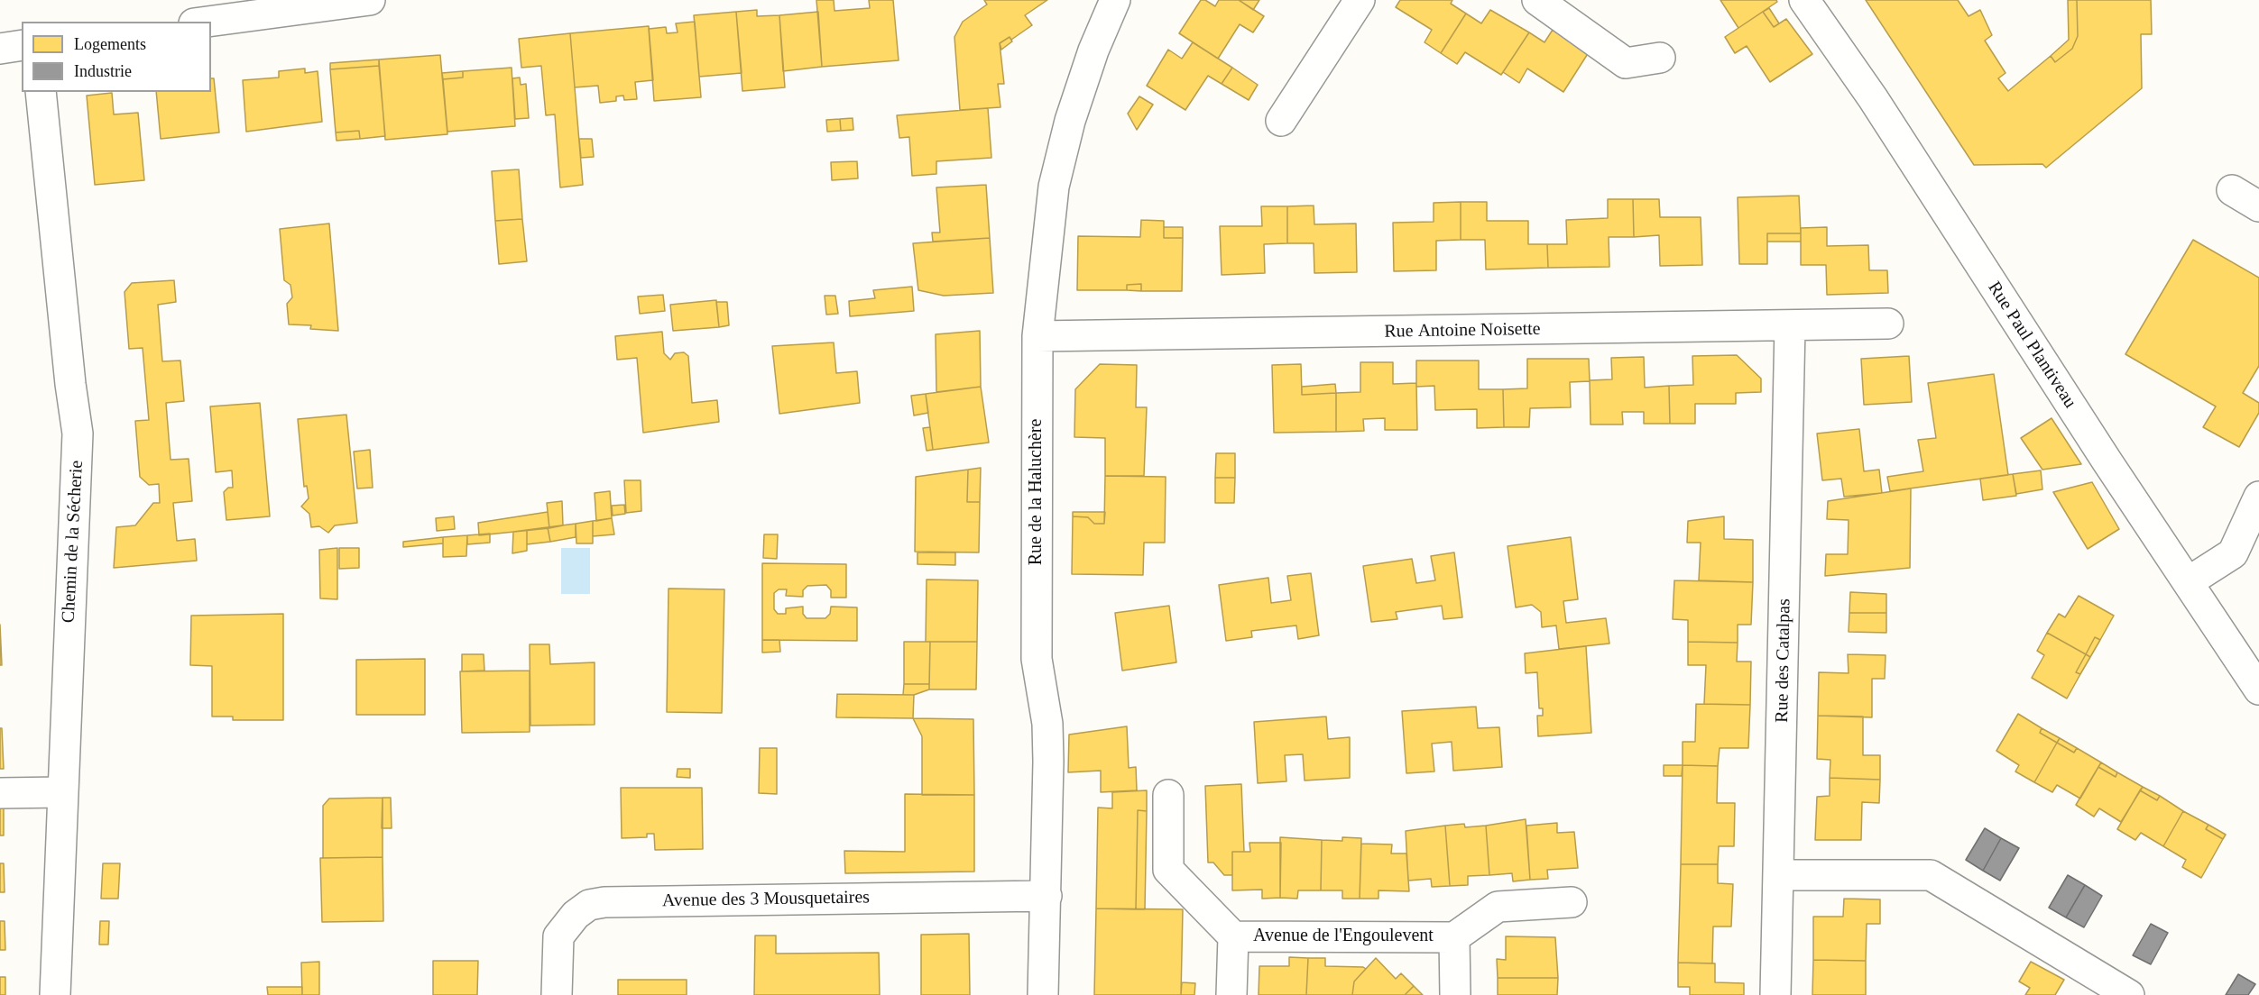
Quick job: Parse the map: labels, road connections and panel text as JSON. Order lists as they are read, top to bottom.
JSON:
{
  "streets": {
    "street": [
      "Rue Antoine Noisette",
      "Rue Paul Plantiveau",
      "Rue de la Haluchère",
      "Chemin de la Sécherie",
      "Rue des Catalpas",
      "Avenue des 3 Mousquetaires",
      "Avenue de l'Engoulevent"
    ]
  },
  "crossings": [
    ["Rue Antoine Noisette", "Rue de la Haluchère"],
    ["Rue Antoine Noisette", "Rue des Catalpas"],
    ["Rue de la Haluchère", "Avenue des 3 Mousquetaires"]
  ],
  "legend": ["Logements", "Industrie"]
}
